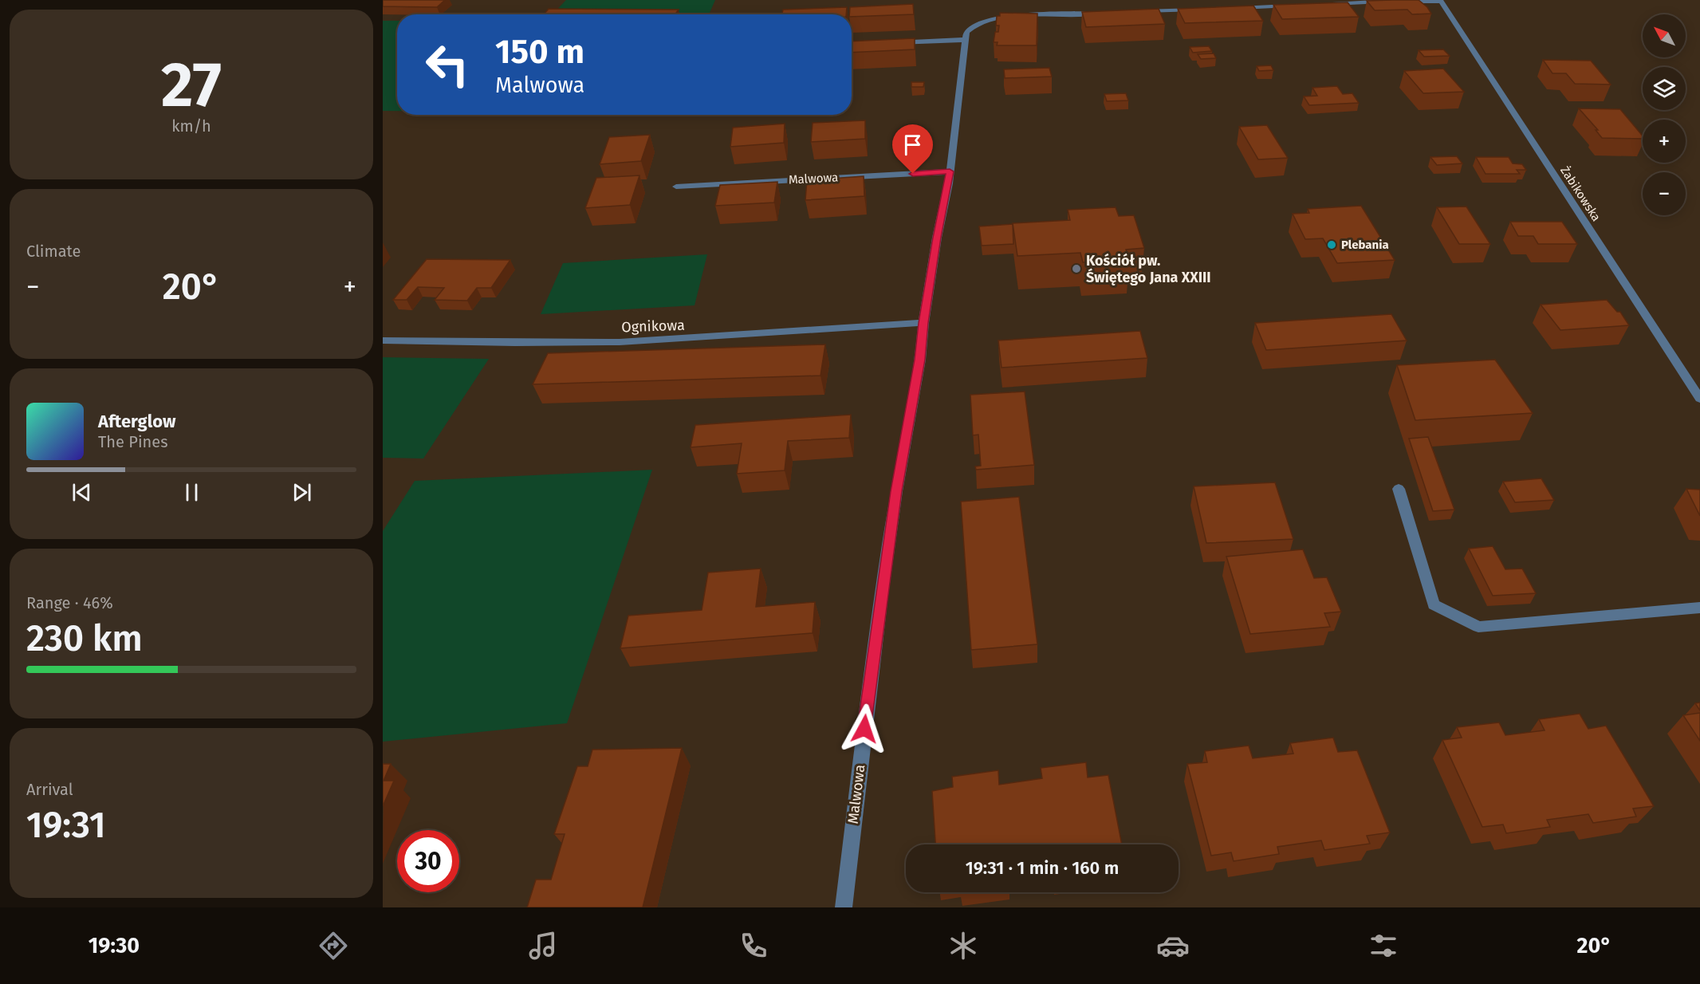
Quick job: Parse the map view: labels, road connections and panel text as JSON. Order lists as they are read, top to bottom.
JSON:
{
  "streets": {
    "street": ["Malwowa", "Żabikowska", "Ognikowa"]
  },
  "crossings": [
    ["Malwowa", "Ognikowa"]
  ],
  "places": ["Plebania", "Kościół pw. Świętego Jana XXIII"],
  "north": "top left",
  "page": {
    "tile": [
      ["27", "km/h"],
      "Climate",
      ["Range · 46%", "230 km"],
      ["Arrival", "19:31"]
    ],
    "map_buttons": ["+", "−"],
    "turn": ["150 m", "Malwowa"],
    "heat": ["−", "20°", "+"],
    "song": ["Afterglow", "The Pines"],
    "limit": "30",
    "trip": "19:31 · 1 min · 160 m",
    "tabs": ["19:30", "20°"]
  }
}
